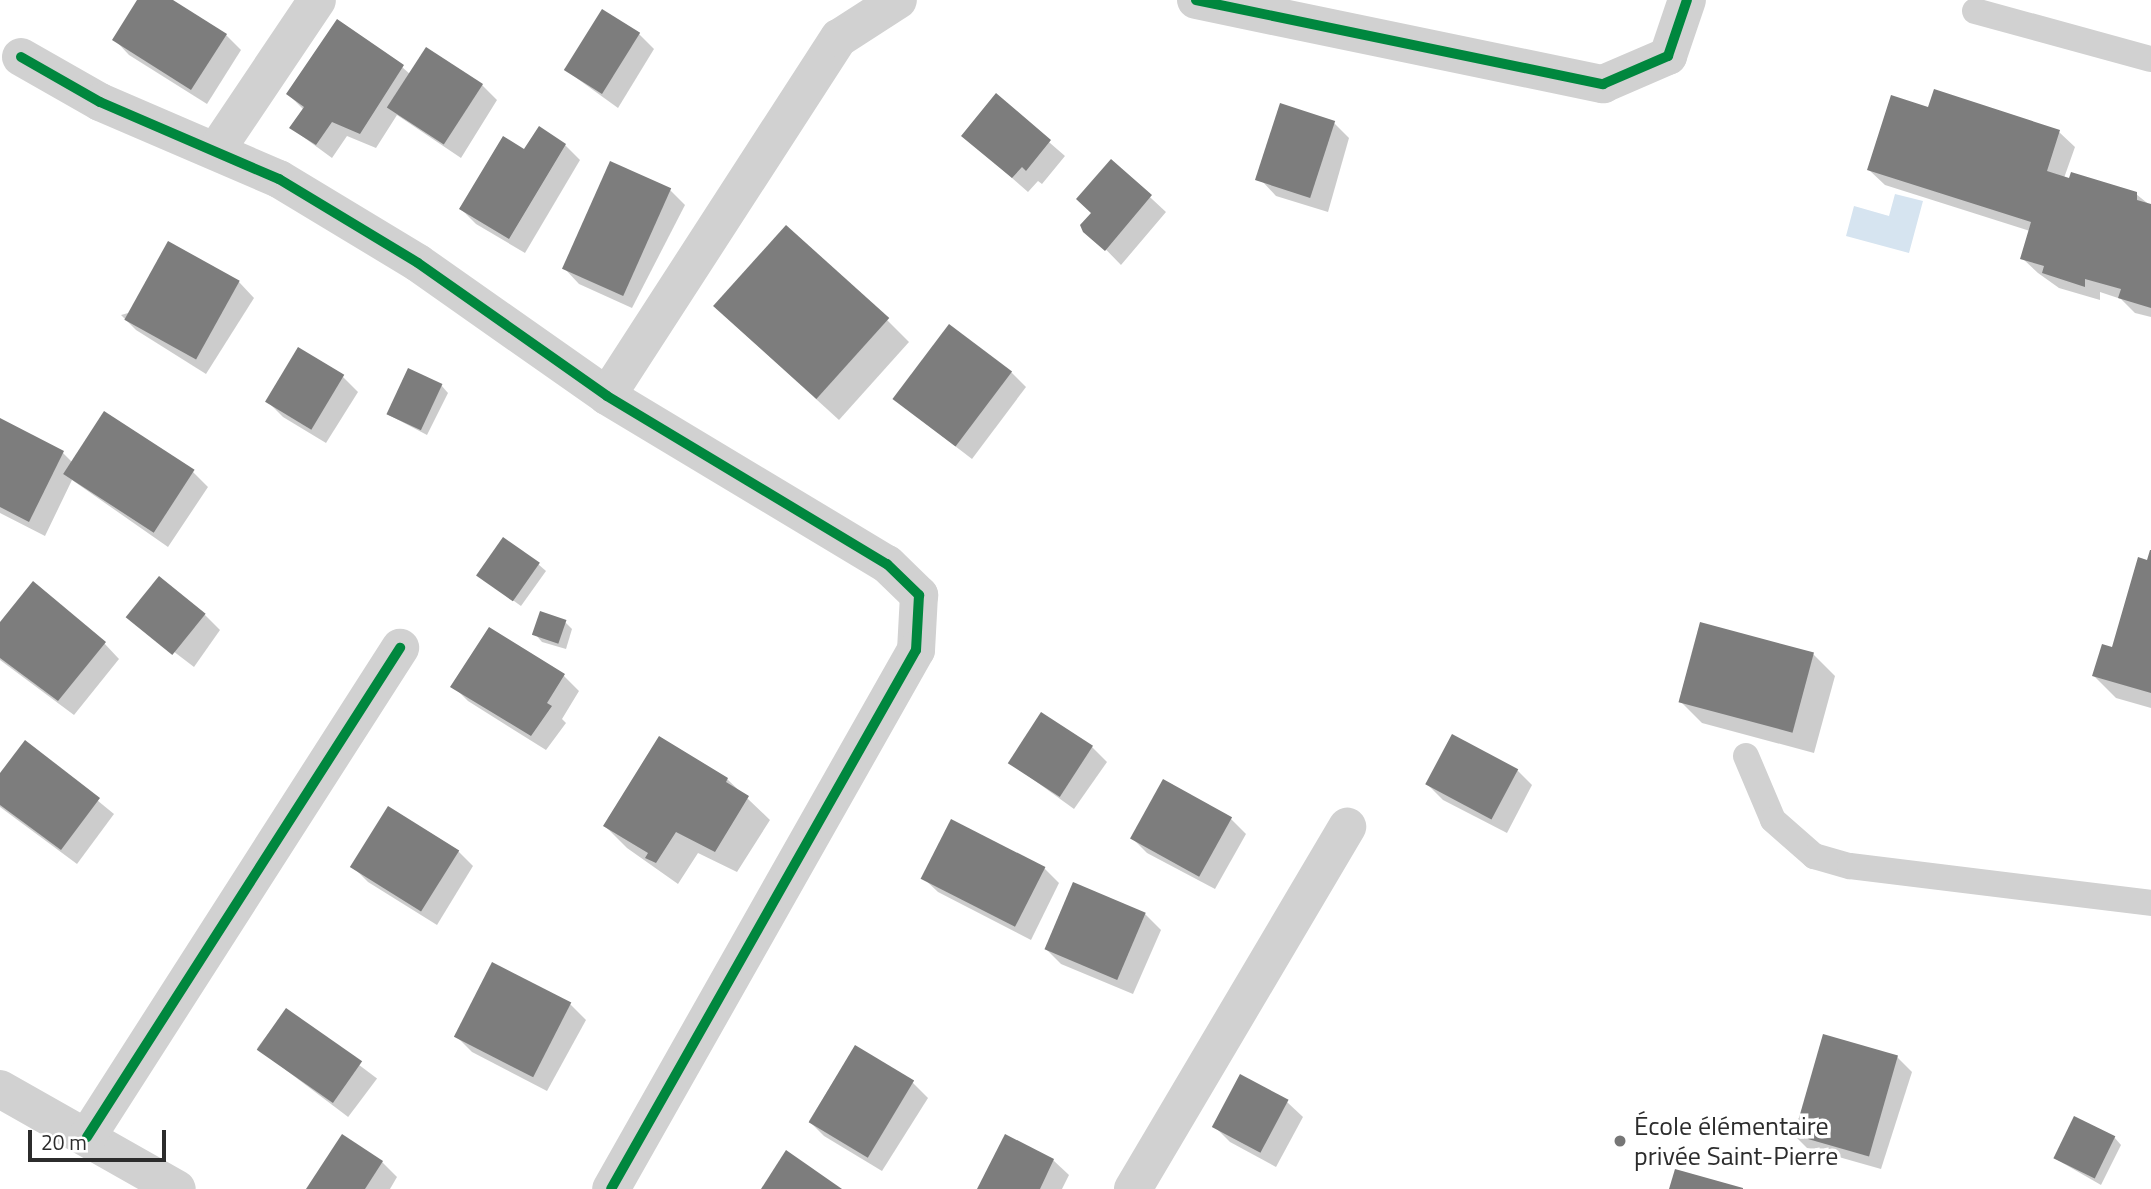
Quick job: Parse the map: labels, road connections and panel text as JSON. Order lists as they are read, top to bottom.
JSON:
{
  "places": ["École élémentaire privée Saint-Pierre"],
  "scale_bar": "20 m"
}
